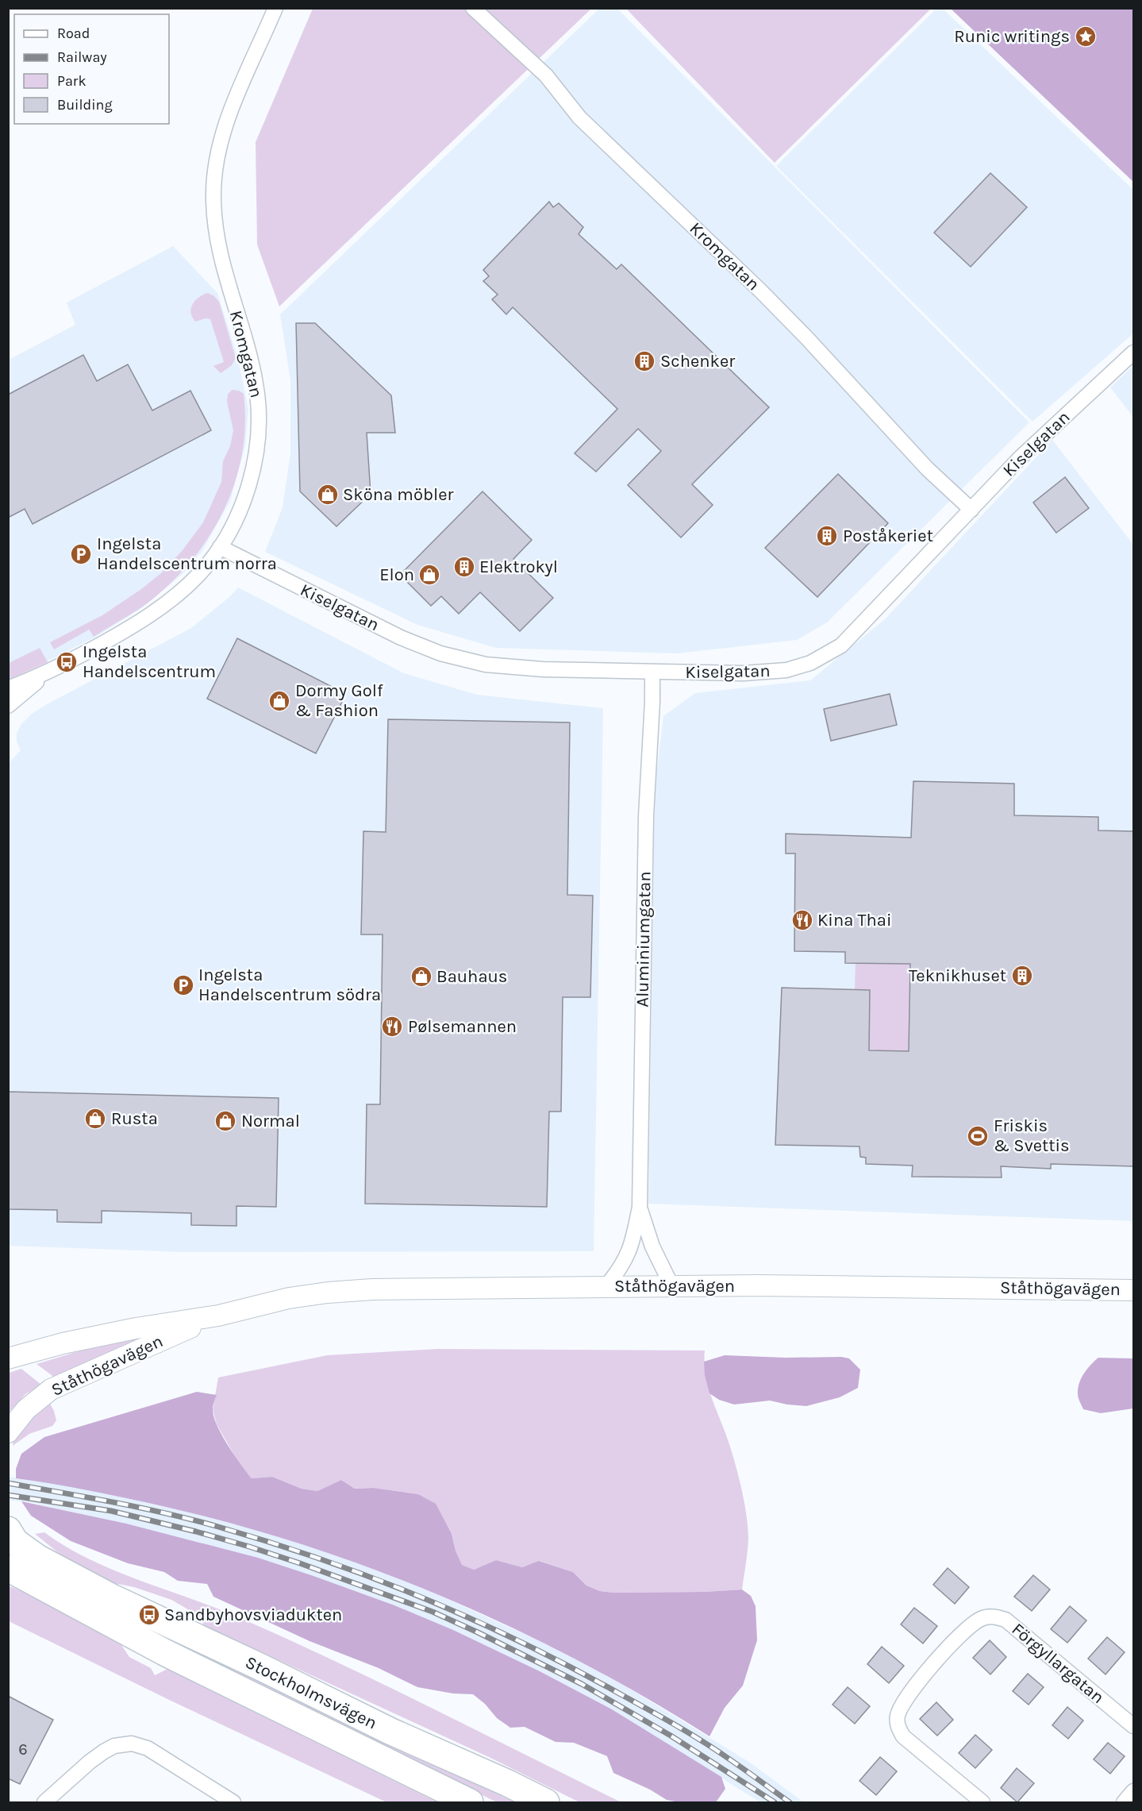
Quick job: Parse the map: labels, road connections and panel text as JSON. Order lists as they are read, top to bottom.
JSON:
{
  "streets": {
    "highway": ["Stockholmsvägen"],
    "main road": ["Ståthögavägen"],
    "street": [
      "Kromgatan",
      "Kiselgatan",
      "Aluminiumgatan",
      "Förgyllargatan"
    ]
  },
  "crossings": [
    ["Kromgatan", "Kiselgatan"],
    ["Kiselgatan", "Aluminiumgatan"],
    ["Aluminiumgatan", "Ståthögavägen"]
  ],
  "places": {
    "place": ["Runic writings"],
    "building": [
      "Schenker",
      "Poståkeriet",
      "Elektrokyl",
      "Teknikhuset"
    ],
    "shop": [
      "Sköna möbler",
      "Elon",
      "Dormy Golf & Fashion",
      "Bauhaus",
      "Rusta",
      "Normal"
    ],
    "parking": ["Ingelsta Handelscentrum norra", "Ingelsta Handelscentrum södra"],
    "bus stop": ["Ingelsta Handelscentrum", "Sandbyhovsviadukten"],
    "restaurant": ["Kina Thai", "Pølsemannen"],
    "sports": ["Friskis & Svettis"]
  },
  "house_numbers": ["6"],
  "legend": [
    "Road",
    "Railway",
    "Park",
    "Building"
  ]
}
